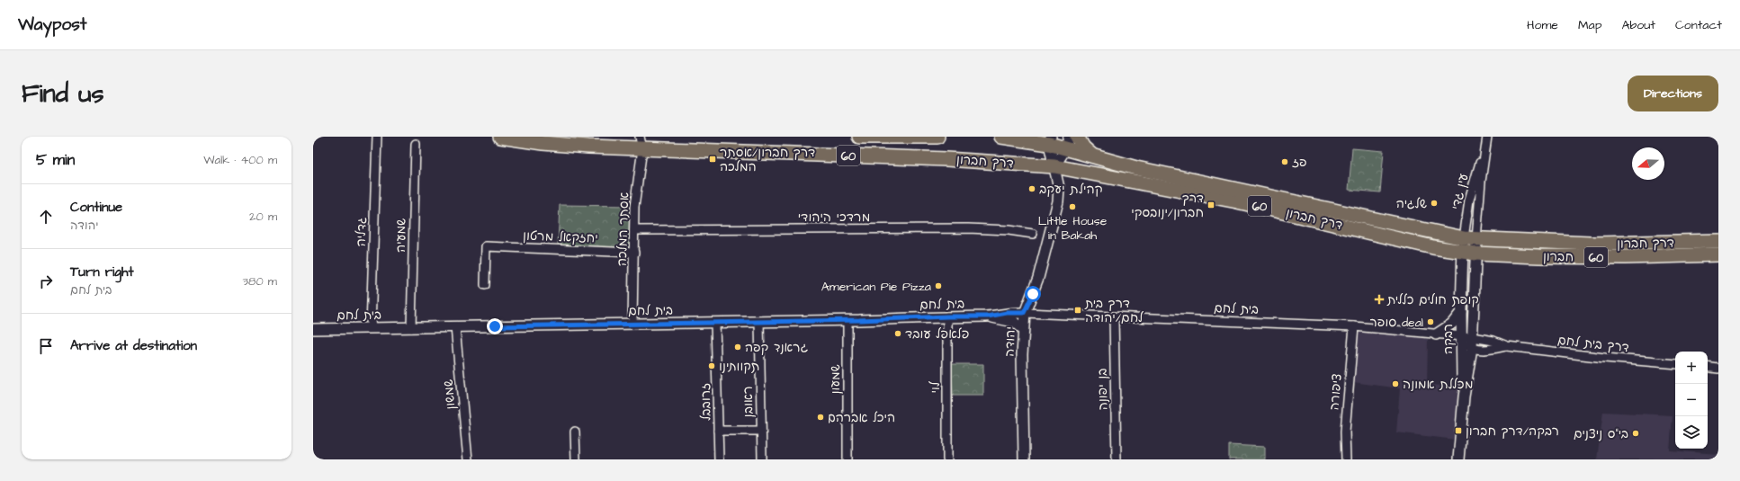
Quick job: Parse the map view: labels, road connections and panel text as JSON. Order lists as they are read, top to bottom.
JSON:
{
  "streets": {
    "highway": ["60", "דרך חברון", "חברון"],
    "street": [
      "עין גדי",
      "מרדכי היהודי",
      "אסתר המלכה",
      "גדליה",
      "שמעיה",
      "יחזקאל מרטון",
      "בית לחם",
      "רבקה",
      "יהודה",
      "דרך בית לחם",
      "שמעון",
      "לוי",
      "בן יפונה",
      "ציפורה",
      "שמשון",
      "זרובבל",
      "ראובן"
    ]
  },
  "crossings": [
    ["דרך חברון", "עין גדי"],
    ["דרך חברון", "אסתר המלכה"],
    ["דרך חברון", "חברון"],
    ["דרך חברון", "רבקה"],
    ["דרך חברון", "יהודה"],
    ["עין גדי", "רבקה"],
    ["מרדכי היהודי", "אסתר המלכה"],
    ["אסתר המלכה", "יחזקאל מרטון"],
    ["אסתר המלכה", "בית לחם"],
    ["גדליה", "בית לחם"],
    ["שמעיה", "בית לחם"],
    ["חברון", "רבקה"],
    ["בית לחם", "רבקה"],
    ["בית לחם", "יהודה"],
    ["בית לחם", "דרך בית לחם"],
    ["בית לחם", "שמעון"],
    ["בית לחם", "לוי"],
    ["בית לחם", "בן יפונה"],
    ["בית לחם", "ציפורה"],
    ["בית לחם", "שמשון"],
    ["בית לחם", "זרובבל"],
    ["בית לחם", "ראובן"],
    ["רבקה", "דרך בית לחם"]
  ],
  "places": {
    "transit": [
      "דרך חברון/אסתר המלכה",
      "דרך חברון/ינובסקי",
      "דרך בית לחם/יהודה",
      "רבקה/דרך חברון"
    ],
    "other": [
      "פז",
      "קהילת יעקב",
      "שלגיה",
      "Little House in Bakah",
      "American Pie Pizza",
      "סופר deal",
      "פלאפל עובד",
      "גראנד קפה",
      "תקוותינו",
      "מכללת אמונה",
      "היכל אברהם",
      "בי\"ס ניצנים"
    ],
    "health": ["קופת חולים כללית"]
  },
  "north": "left",
  "page": {
    "header": "Waypost",
    "nav": [
      "Home",
      "Map",
      "About",
      "Contact"
    ],
    "buttons": "Directions",
    "title": "Find us",
    "heading": ["5 min", "Walk · 400 m"],
    "list": [
      ["Continue", "יהודה", "20 m"],
      ["Turn right", "בית לחם", "380 m"],
      "Arrive at destination"
    ],
    "map_buttons": ["+", "−"]
  }
}
